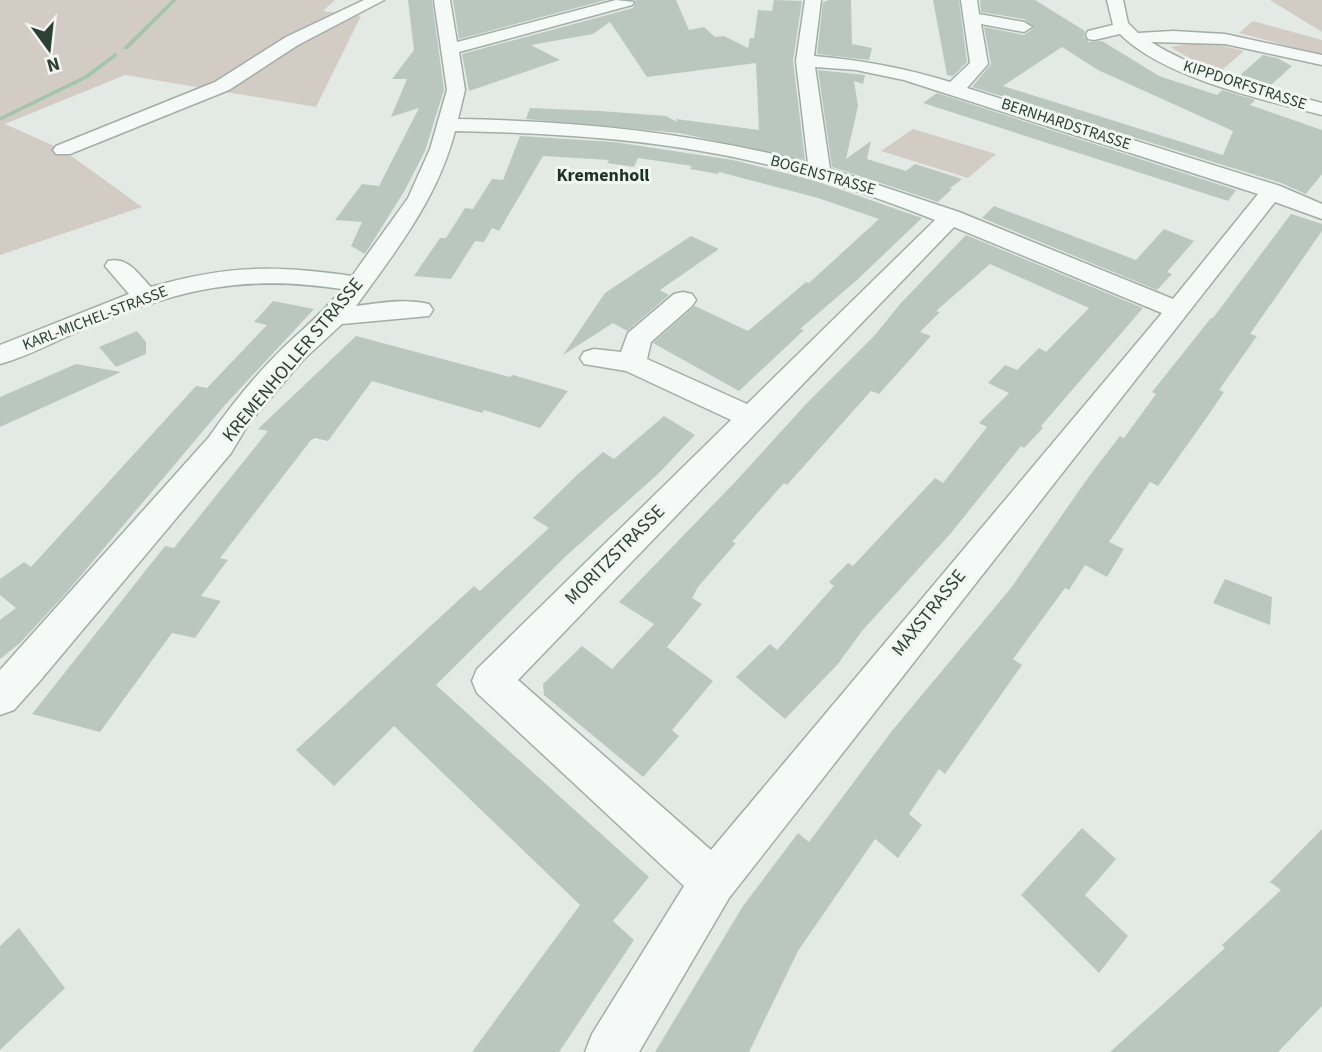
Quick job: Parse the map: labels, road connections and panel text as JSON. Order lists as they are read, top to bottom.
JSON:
{
  "streets": {
    "street": [
      "KIPPDORFSTRASSE",
      "BERNHARDSTRASSE",
      "BOGENSTRASSE",
      "KARL-MICHEL-STRASSE",
      "KREMENHOLLER STRASSE",
      "MORITZSTRASSE",
      "MAXSTRASSE"
    ]
  },
  "crossings": [
    ["BERNHARDSTRASSE", "MAXSTRASSE"],
    ["BOGENSTRASSE", "KREMENHOLLER STRASSE"],
    ["BOGENSTRASSE", "MORITZSTRASSE"],
    ["BOGENSTRASSE", "MAXSTRASSE"],
    ["KARL-MICHEL-STRASSE", "KREMENHOLLER STRASSE"],
    ["MORITZSTRASSE", "MAXSTRASSE"]
  ],
  "districts": ["Kremenholl"],
  "north": "bottom"
}
